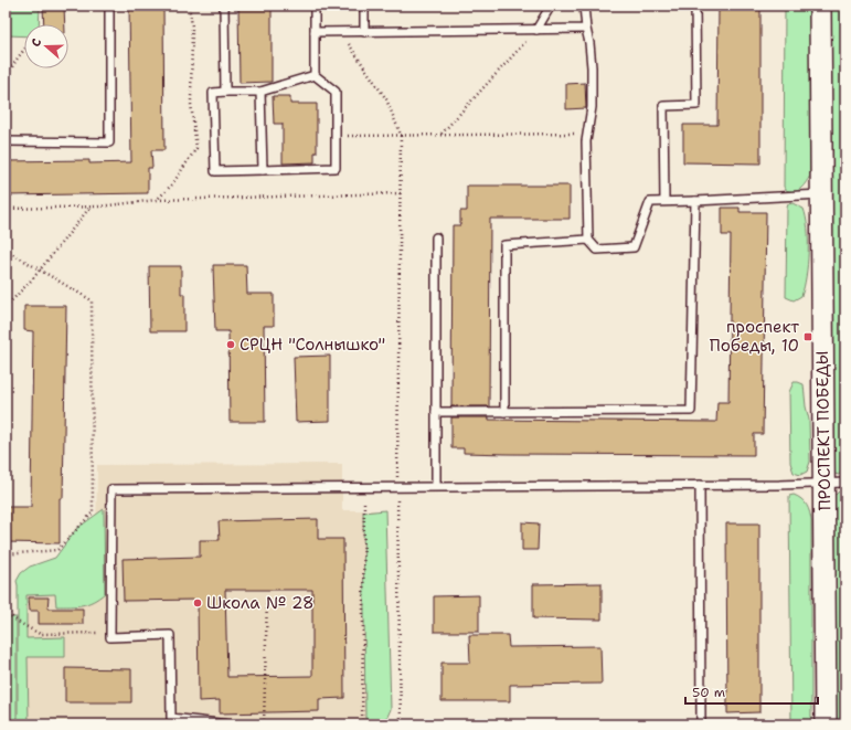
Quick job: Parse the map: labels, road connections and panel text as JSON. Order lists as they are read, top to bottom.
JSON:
{
  "streets": {
    "main road": ["ПРОСПЕКТ ПОБЕДЫ"]
  },
  "places": {
    "transit": ["проспект Победы, 10"],
    "other": ["СРЦН \"Солнышко\"", "Школа № 28"]
  },
  "scale_bar": "50 m",
  "north": "left"
}
